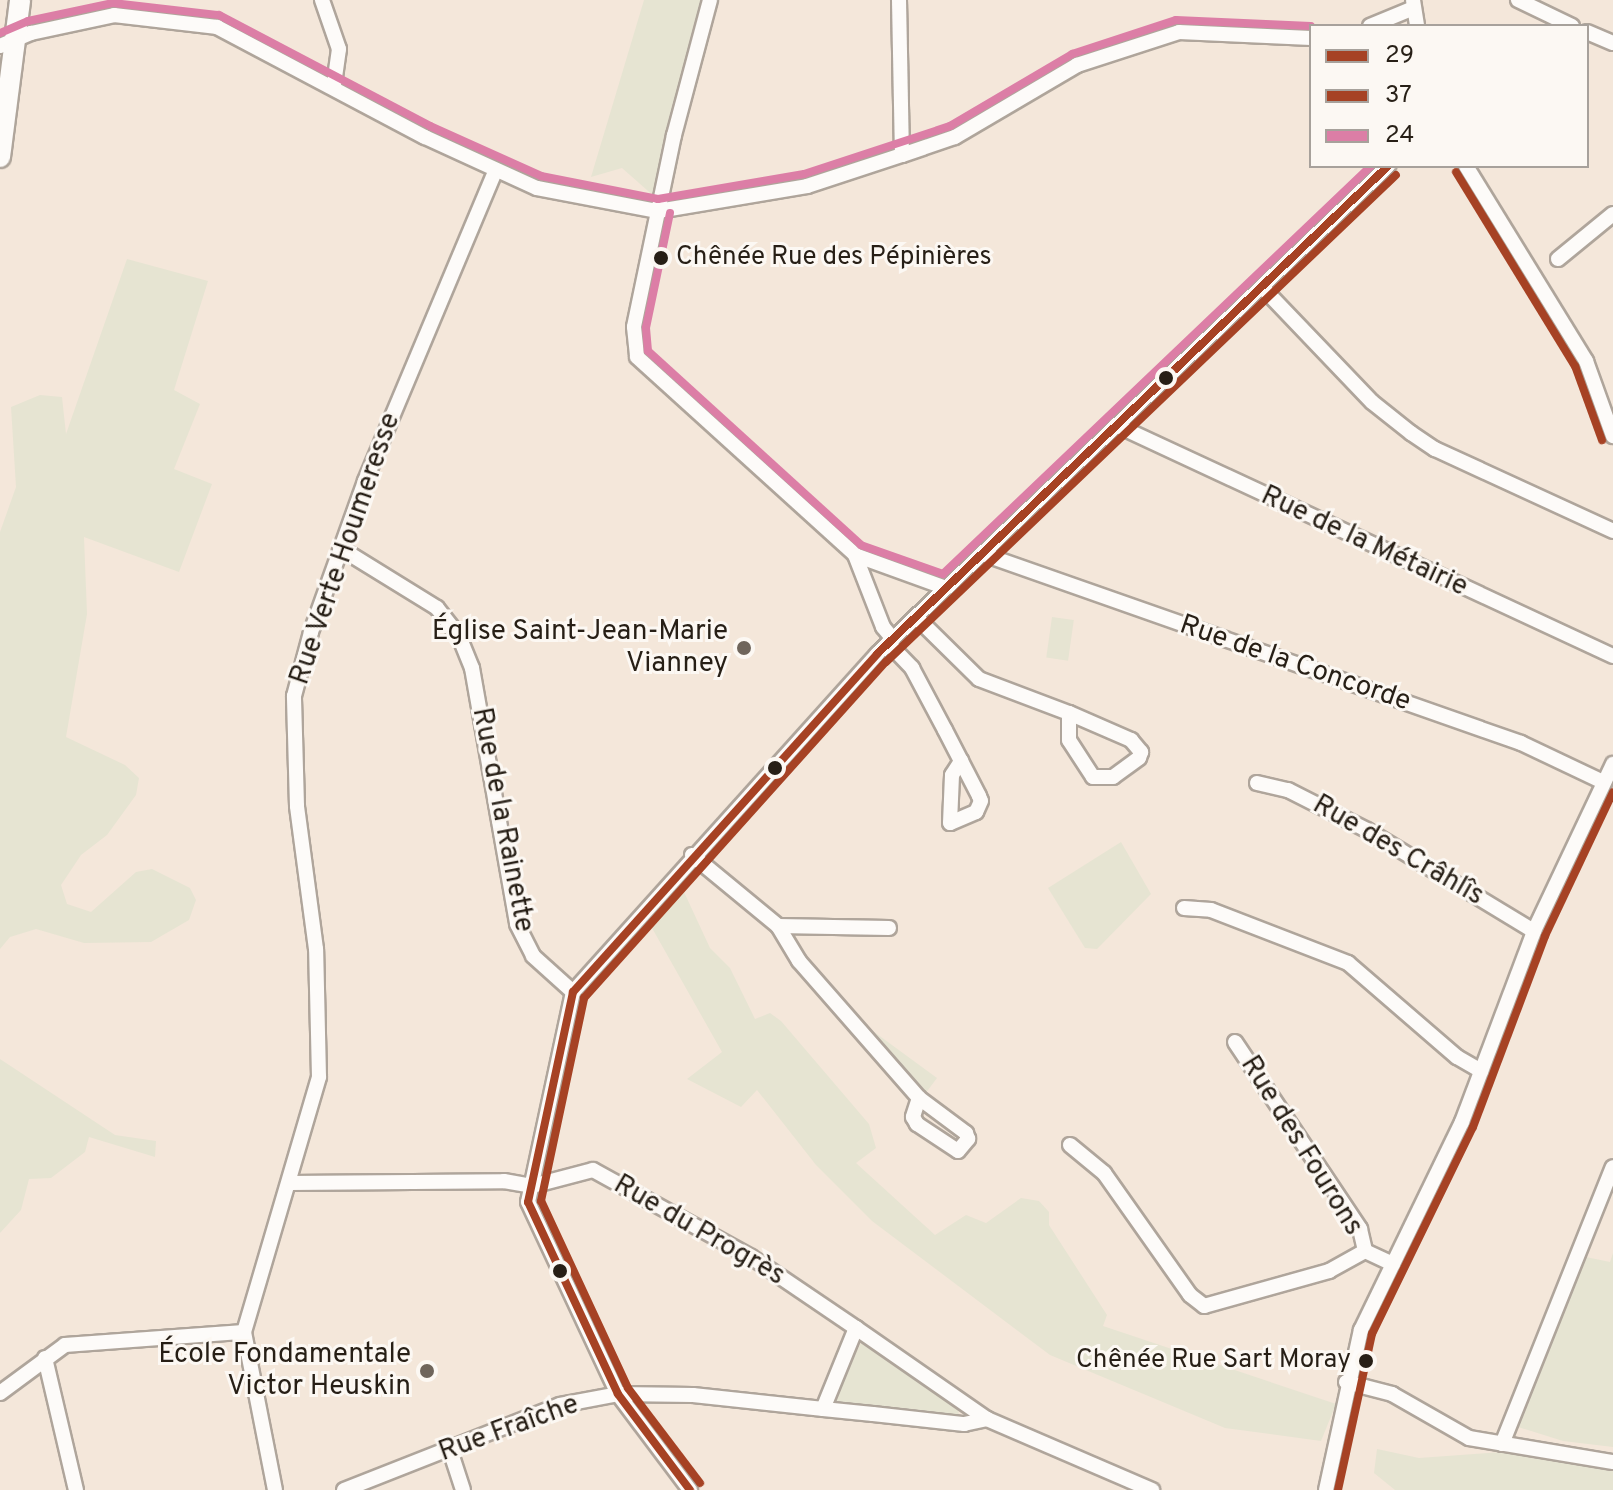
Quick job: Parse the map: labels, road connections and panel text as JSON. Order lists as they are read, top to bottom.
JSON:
{
  "streets": {
    "street": [
      "Rue de la Métairie",
      "Rue Verte Houmeresse",
      "Rue de la Concorde",
      "Rue de la Rainette",
      "Rue des Crâhlîs",
      "Rue des Fourons",
      "Rue du Progrès",
      "Rue Fraîche"
    ]
  },
  "crossings": [
    ["Rue Verte Houmeresse", "Rue de la Rainette"],
    ["Rue du Progrès", "Rue Fraîche"]
  ],
  "places": [
    "Chênée Rue des Pépinières",
    "Église Saint-Jean-Marie Vianney",
    "Chênée Rue Sart Moray",
    "École Fondamentale Victor Heuskin"
  ],
  "lines": ["transit line 24", "transit line 29", "transit line 37"],
  "legend": ["29", "37", "24"]
}
